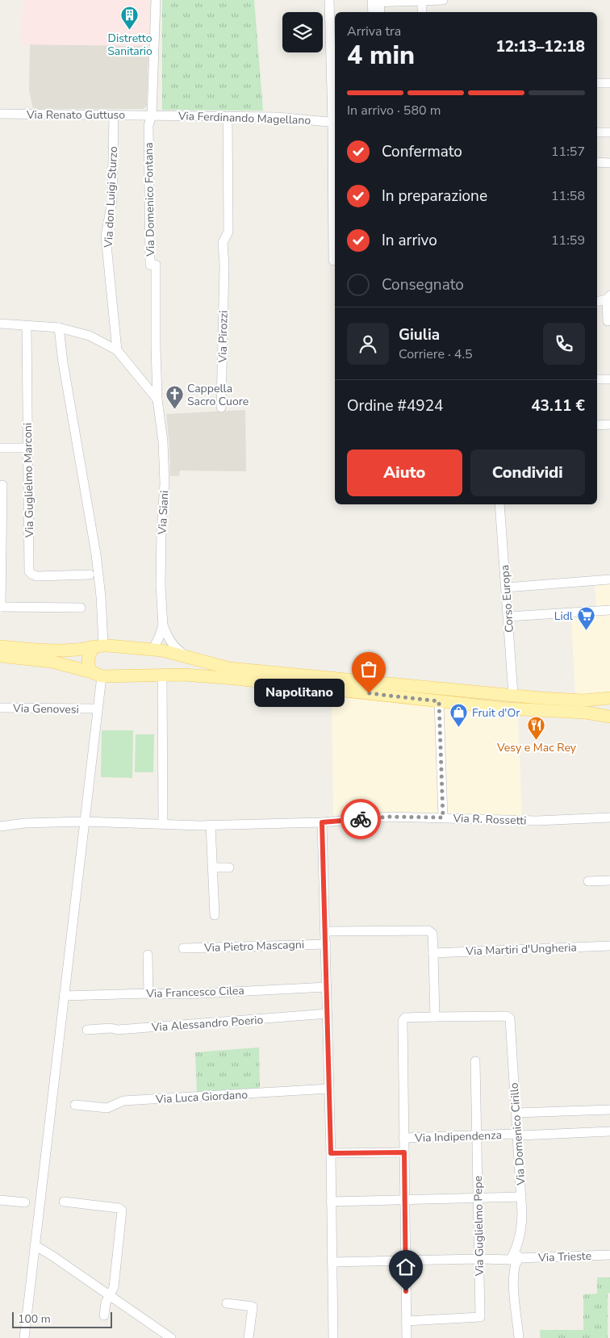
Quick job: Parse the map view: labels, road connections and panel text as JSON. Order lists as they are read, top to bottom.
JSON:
{
  "streets": {
    "street": [
      "Via Renato Guttuso",
      "Via Ferdinando Magellano",
      "Via don Luigi Sturzo",
      "Via Domenico Fontana",
      "Via Pirozzi",
      "Via Guglielmo Marconi",
      "Via Siani",
      "Corso Europa",
      "Via Genovesi",
      "Via R. Rossetti",
      "Via Pietro Mascagni",
      "Via Martiri d'Ungheria",
      "Via Francesco Cilea",
      "Via Alessandro Poerio",
      "Via Luca Giordano",
      "Via Domenico Cirillo",
      "Via Indipendenza",
      "Via Guglielmo Pepe",
      "Via Trieste"
    ]
  },
  "crossings": [
    ["Via Renato Guttuso", "Via Ferdinando Magellano"],
    ["Via Renato Guttuso", "Via don Luigi Sturzo"],
    ["Via Renato Guttuso", "Via Domenico Fontana"],
    ["Via Ferdinando Magellano", "Via Domenico Fontana"],
    ["Via Ferdinando Magellano", "Via Pirozzi"],
    ["Via Domenico Fontana", "Via Siani"],
    ["Via Domenico Cirillo", "Via Indipendenza"],
    ["Via Domenico Cirillo", "Via Trieste"],
    ["Via Indipendenza", "Via Guglielmo Pepe"],
    ["Via Guglielmo Pepe", "Via Trieste"]
  ],
  "places": {
    "building": ["Distretto Sanitario"],
    "church": ["Cappella Sacro Cuore"],
    "supermarket": ["Lidl"],
    "other": ["Napolitano"],
    "shop": ["Fruit d'Or"],
    "restaurant": ["Vesy e Mac Rey"]
  },
  "scale_bar": "100 m",
  "page": {
    "heading": ["4 min", "Arriva tra", "12:13–12:18"],
    "panel": [
      "Giulia",
      "Corriere · 4.5",
      "Ordine #4924",
      "43.11 €"
    ],
    "bar": "In arrivo · 580 m",
    "list": [
      ["Confermato", "11:57"],
      ["In preparazione", "11:58"],
      ["In arrivo", "11:59"],
      "Consegnato"
    ],
    "buttons": ["Aiuto", "Condividi"],
    "bubble": "Napolitano",
    "scale": "100 m"
  }
}
